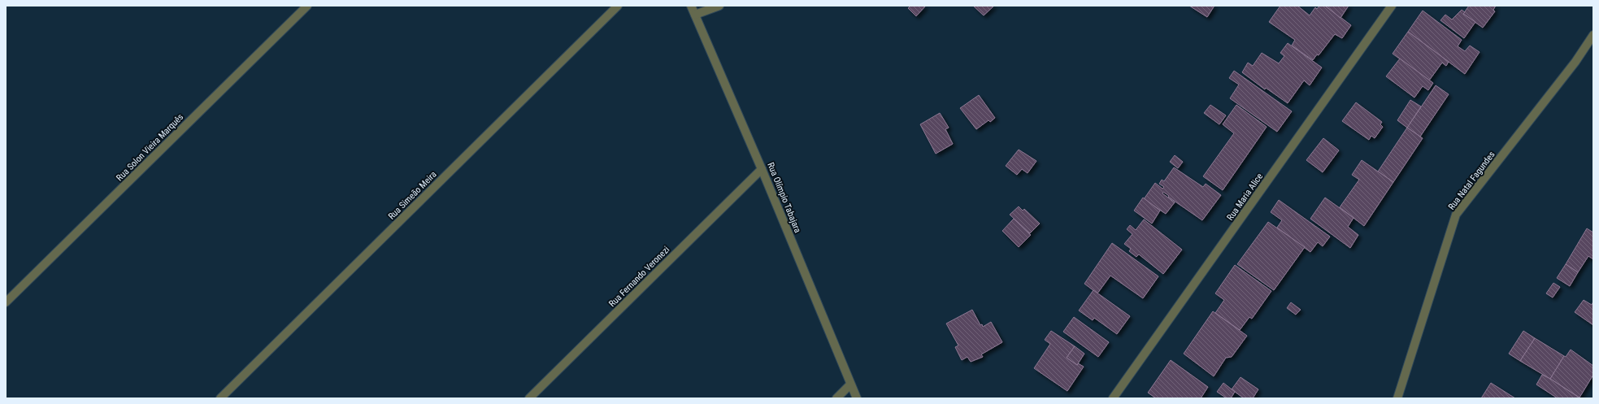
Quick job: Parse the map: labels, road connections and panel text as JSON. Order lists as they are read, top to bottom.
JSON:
{
  "streets": {
    "street": [
      "Rua Solon Vieira Marquês",
      "Rua Natal Fagundes",
      "Rua Simeão Meira",
      "Rua Maria Alice",
      "Rua Olímpio Tabajara",
      "Rua Fernando Veronezi"
    ]
  },
  "crossings": [
    ["Rua Olímpio Tabajara", "Rua Fernando Veronezi"]
  ]
}
